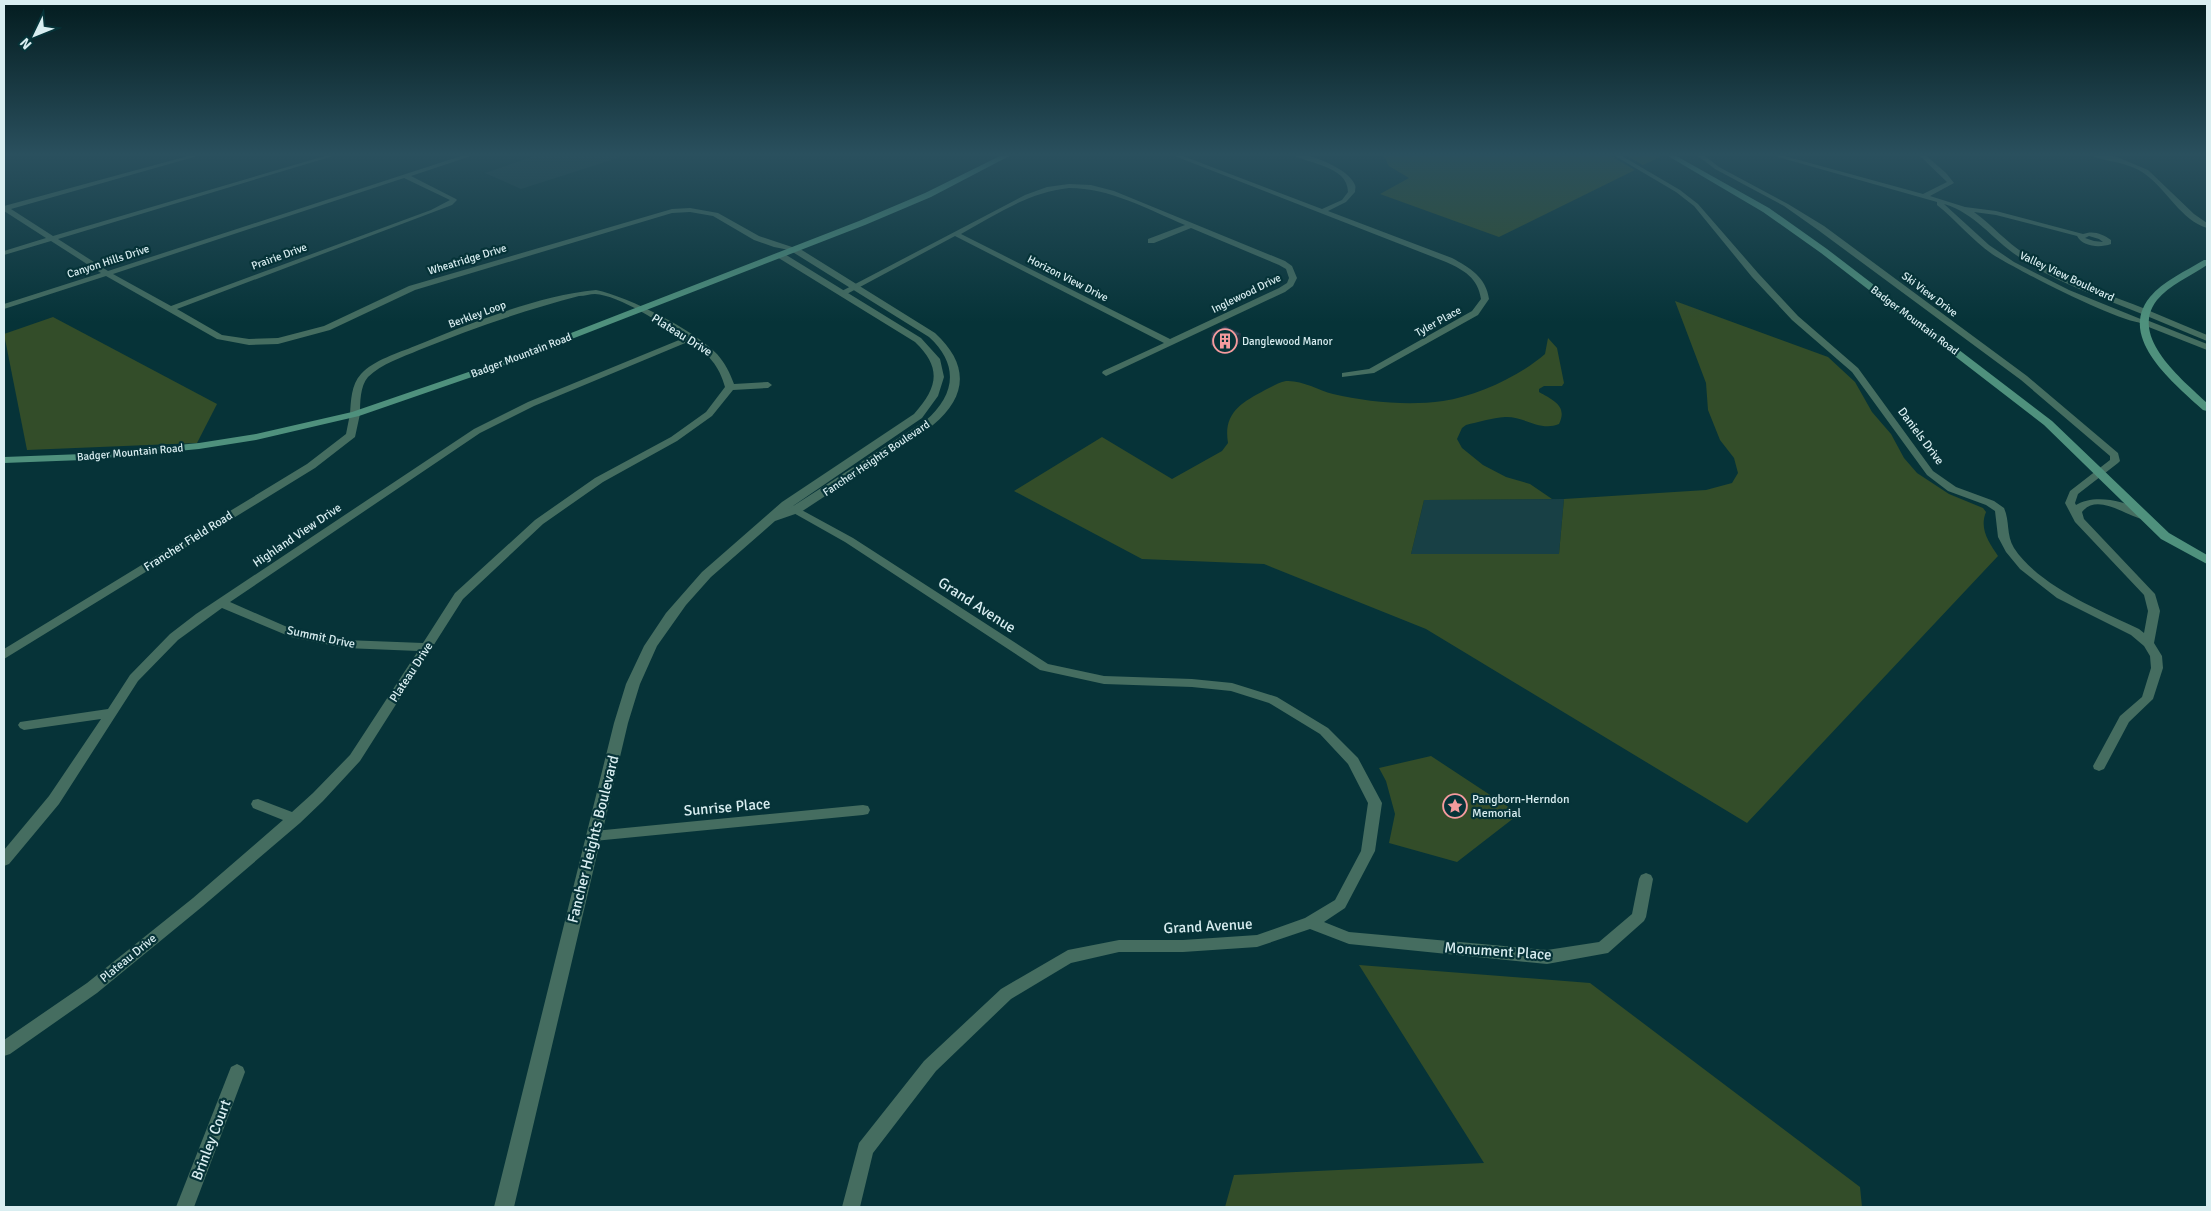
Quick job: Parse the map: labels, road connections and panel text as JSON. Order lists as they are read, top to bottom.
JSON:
{
  "streets": {
    "main road": ["Badger Mountain Road"],
    "street": [
      "Prairie Drive",
      "Wheatridge Drive",
      "Canyon Hills Drive",
      "Valley View Boulevard",
      "Horizon View Drive",
      "Inglewood Drive",
      "Ski View Drive",
      "Berkley Loop",
      "Tyler Place",
      "Plateau Drive",
      "Daniels Drive",
      "Fancher Heights Boulevard",
      "Highland View Drive",
      "Francher Field Road",
      "Grand Avenue",
      "Summit Drive",
      "Sunrise Place",
      "Monument Place",
      "Brinley Court"
    ]
  },
  "crossings": [
    ["Prairie Drive", "Wheatridge Drive"],
    ["Wheatridge Drive", "Canyon Hills Drive"],
    ["Wheatridge Drive", "Badger Mountain Road"],
    ["Wheatridge Drive", "Fancher Heights Boulevard"],
    ["Horizon View Drive", "Inglewood Drive"],
    ["Inglewood Drive", "Fancher Heights Boulevard"],
    ["Ski View Drive", "Badger Mountain Road"],
    ["Berkley Loop", "Badger Mountain Road"],
    ["Berkley Loop", "Plateau Drive"],
    ["Berkley Loop", "Francher Field Road"],
    ["Badger Mountain Road", "Plateau Drive"],
    ["Badger Mountain Road", "Fancher Heights Boulevard"],
    ["Badger Mountain Road", "Francher Field Road"],
    ["Plateau Drive", "Highland View Drive"],
    ["Plateau Drive", "Summit Drive"],
    ["Fancher Heights Boulevard", "Grand Avenue"],
    ["Fancher Heights Boulevard", "Sunrise Place"],
    ["Highland View Drive", "Summit Drive"],
    ["Grand Avenue", "Monument Place"]
  ],
  "places": {
    "building": ["Danglewood Manor"],
    "place": ["Pangborn-Herndon Memorial"]
  },
  "north": "bottom left"
}
